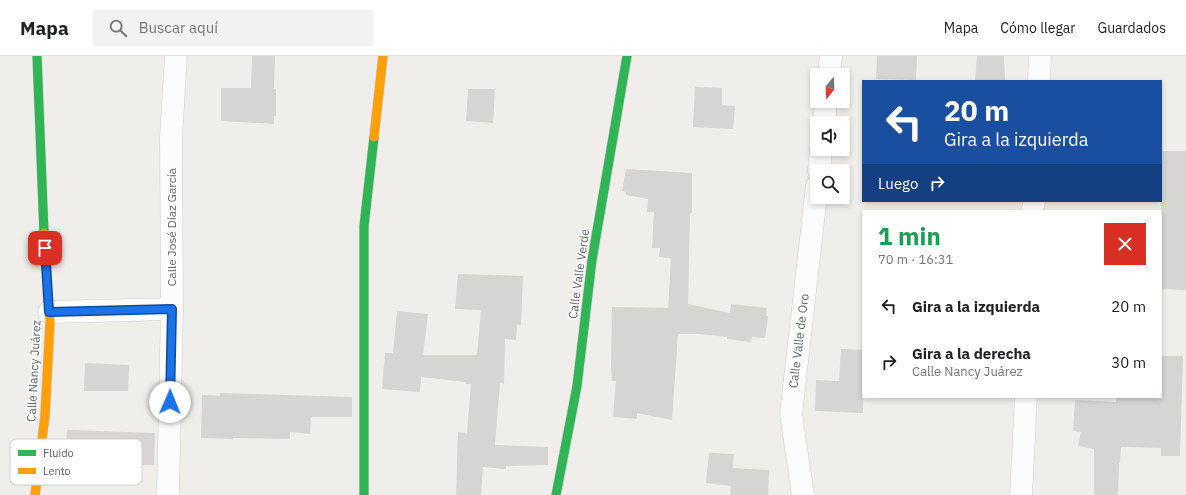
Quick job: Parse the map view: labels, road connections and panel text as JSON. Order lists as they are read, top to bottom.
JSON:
{
  "streets": {
    "street": [
      "Calle José Díaz García",
      "Calle Valle Verde",
      "Calle Valle de Oro",
      "Calle Nancy Juárez"
    ]
  },
  "legend": ["Fluido", "Lento"],
  "north": "bottom",
  "page": {
    "header": "Mapa",
    "search": "Buscar aquí",
    "nav": ["Mapa", "Cómo llegar", "Guardados"],
    "turn": ["20 m", "Gira a la izquierda"],
    "then": "Luego",
    "heading": ["1 min", "70 m · 16:31"],
    "list": [
      {
        "name": "Gira a la izquierda",
        "value": "20 m"
      },
      {
        "name": "Gira a la derecha",
        "note": "Calle Nancy Juárez",
        "value": "30 m"
      }
    ]
  }
}
